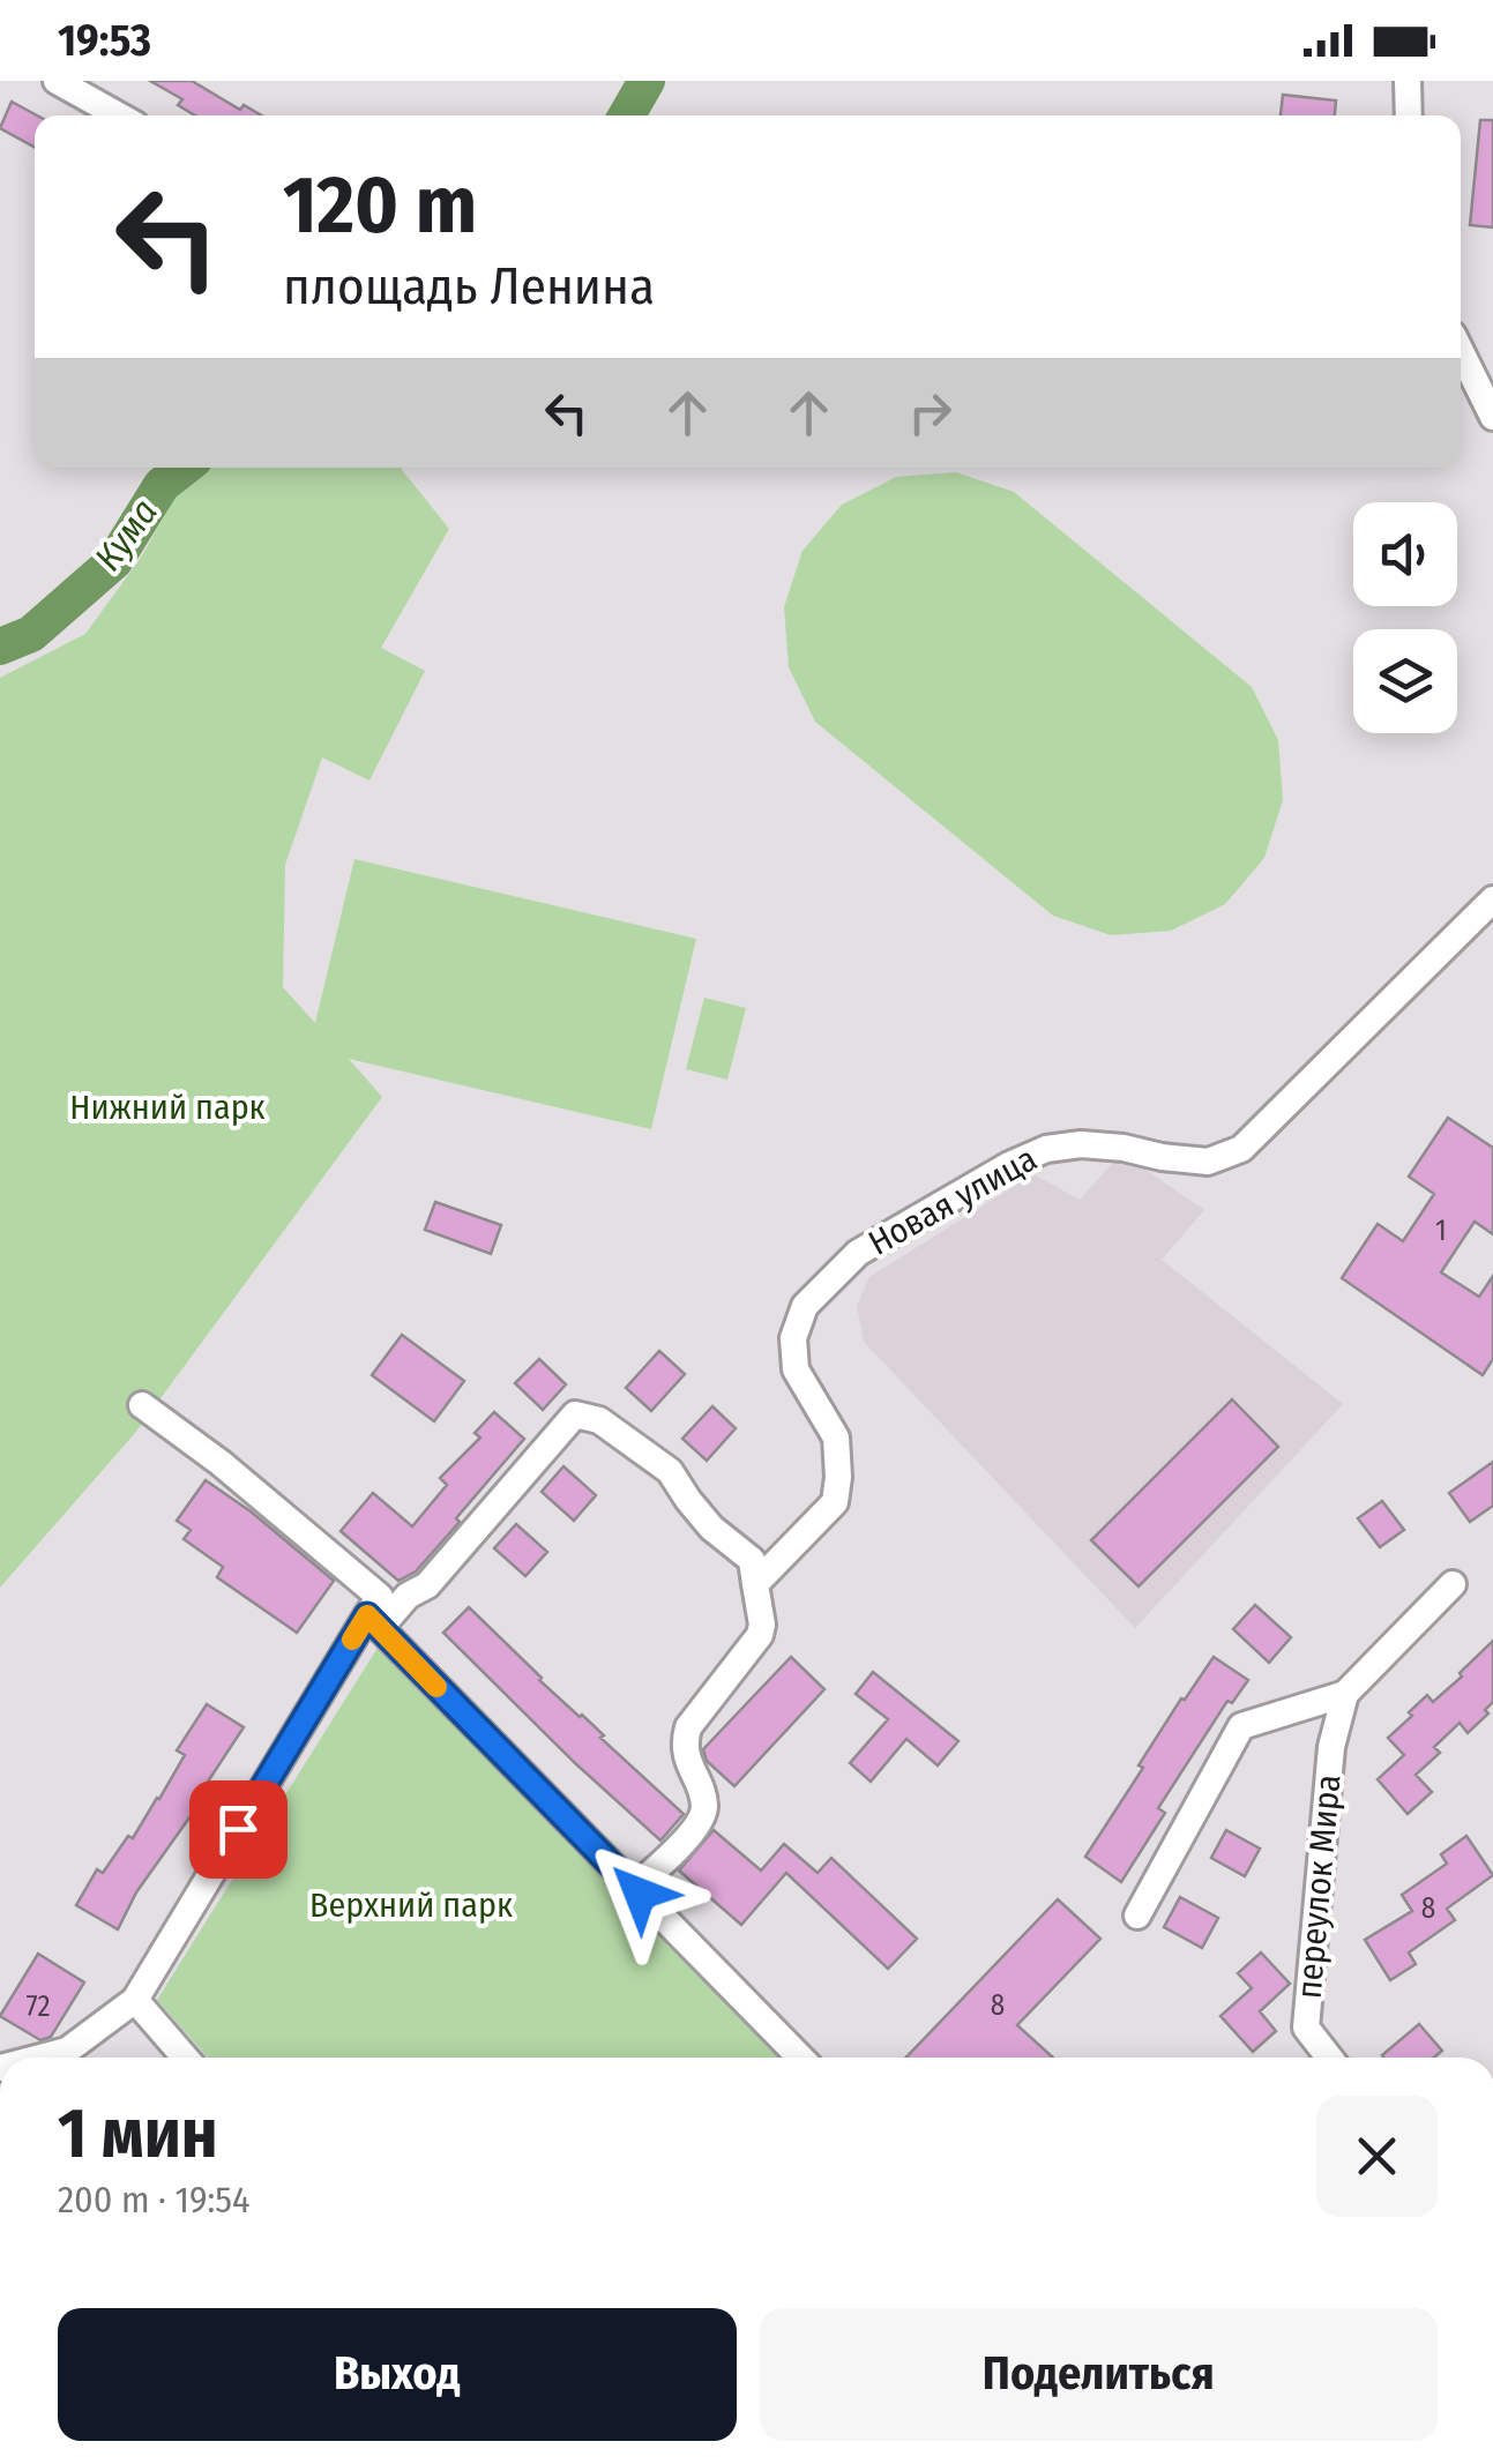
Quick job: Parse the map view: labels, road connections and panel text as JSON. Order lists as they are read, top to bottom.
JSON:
{
  "streets": {
    "street": ["Новая улица", "переулок Мира"]
  },
  "water": ["Кума"],
  "parks": ["Нижний парк", "Верхний парк"],
  "house_numbers": [
    "1",
    "8",
    "8",
    "72"
  ],
  "page": {
    "status": "19:53",
    "turn": ["120 m", "площадь Ленина"],
    "heading": ["1 мин", "200 m · 19:54"],
    "buttons": ["Выход", "Поделиться"]
  }
}
